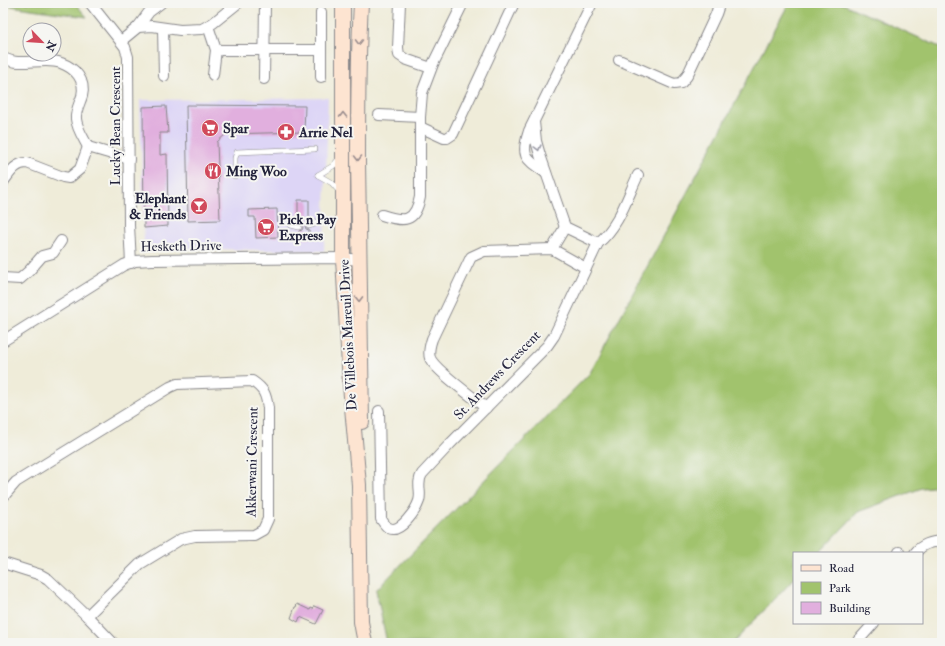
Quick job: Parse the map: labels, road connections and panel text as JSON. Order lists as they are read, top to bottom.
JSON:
{
  "streets": {
    "main road": ["De Villebois Mareuil Drive"],
    "street": [
      "Lucky Bean Crescent",
      "Hesketh Drive",
      "St. Andrews Crescent",
      "Akkerwani Crescent"
    ]
  },
  "crossings": [
    ["Lucky Bean Crescent", "Hesketh Drive"],
    ["Hesketh Drive", "De Villebois Mareuil Drive"]
  ],
  "places": {
    "supermarket": ["Spar", "Pick n Pay Express"],
    "pharmacy": ["Arrie Nel"],
    "restaurant": ["Ming Woo"],
    "bar": ["Elephant & Friends"]
  },
  "legend": ["Road", "Park", "Building"],
  "north": "bottom right"
}
